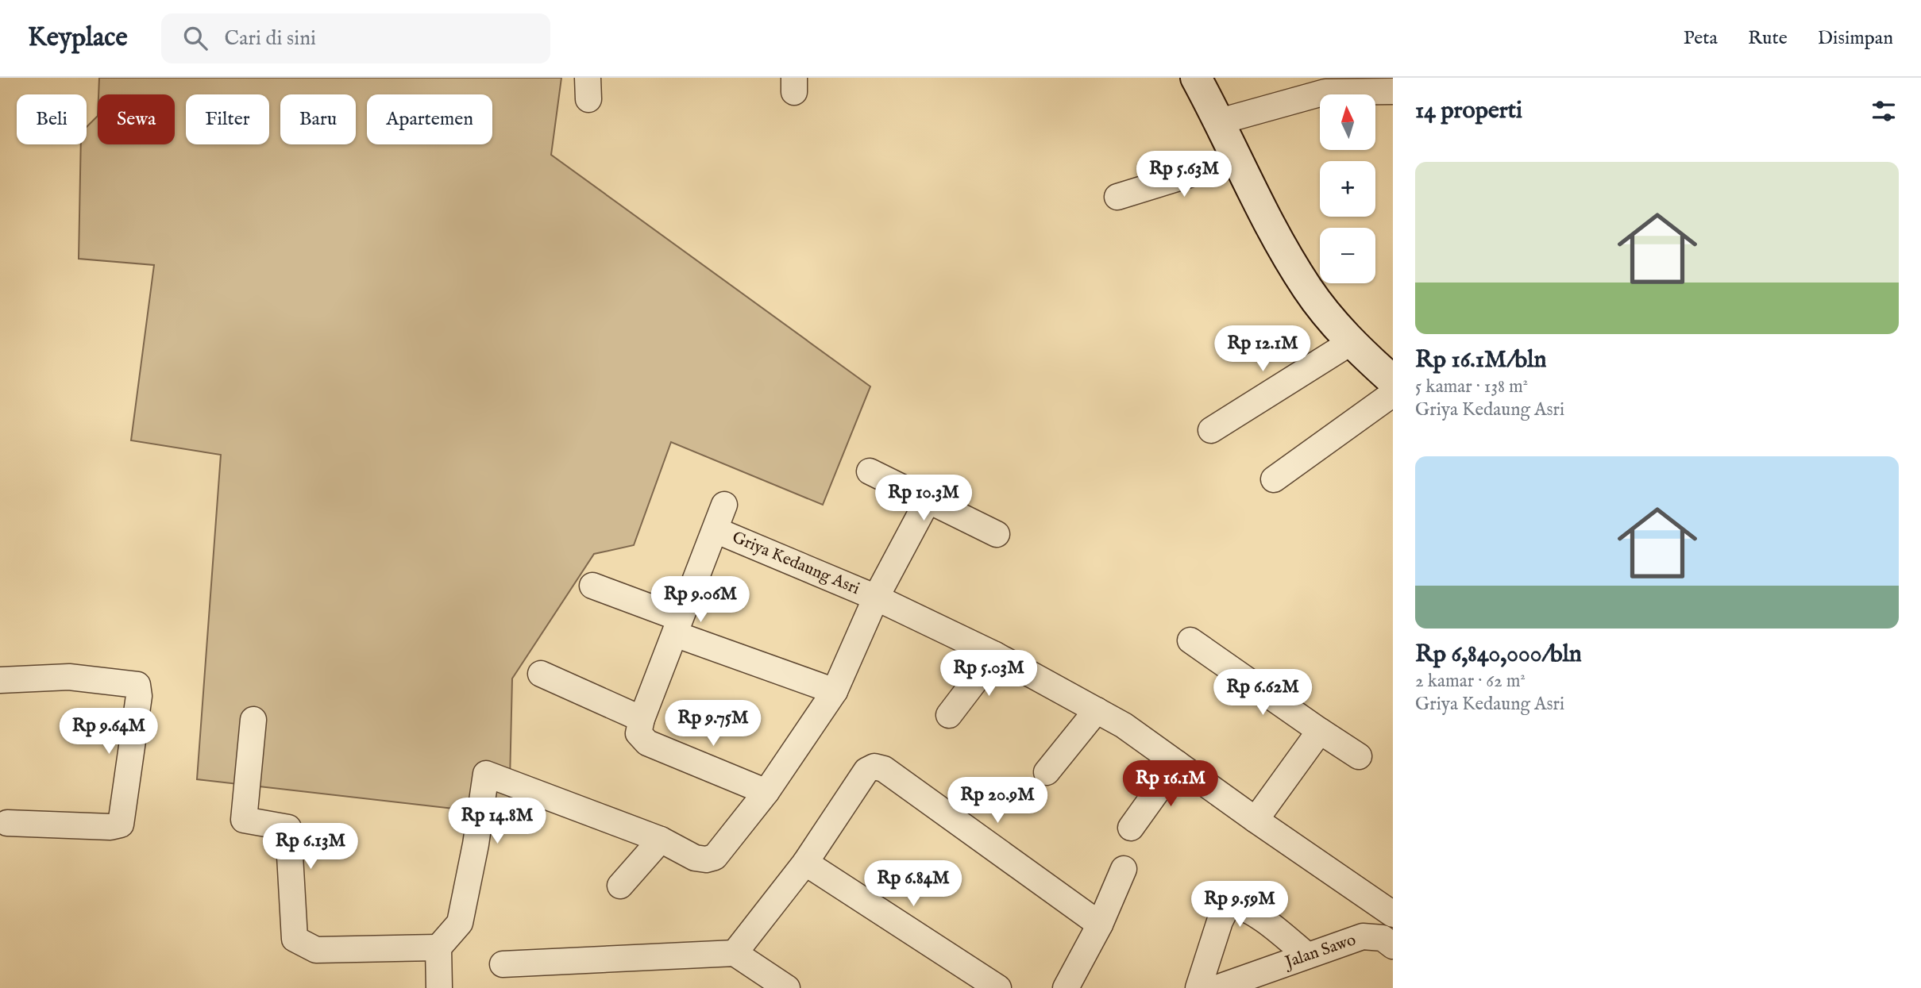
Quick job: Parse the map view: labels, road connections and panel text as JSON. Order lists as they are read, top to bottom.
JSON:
{
  "streets": {
    "street": ["Griya Kedaung Asri", "Jalan Sawo"]
  },
  "north": "top",
  "page": {
    "header": "Keyplace",
    "search": "Cari di sini",
    "nav": ["Peta", "Rute", "Disimpan"],
    "heading": "14 properti",
    "map_buttons": ["+", "−"],
    "chip": [
      "Beli",
      "Sewa",
      "Filter",
      "Baru",
      "Apartemen"
    ],
    "list": [
      {
        "name": "Rp 16.1M/bln",
        "note": "5 kamar · 138 m² · Griya Kedaung Asri"
      },
      {
        "name": "Rp 6,840,000/bln",
        "note": "2 kamar · 62 m² · Griya Kedaung Asri"
      }
    ],
    "price": [
      "Rp 5.63M",
      "Rp 12.1M",
      "Rp 10.3M",
      "Rp 9.06M",
      "Rp 5.03M",
      "Rp 6.62M",
      "Rp 9.75M",
      "Rp 9.64M",
      "Rp 16.1M",
      "Rp 20.9M",
      "Rp 14.8M",
      "Rp 6.13M",
      "Rp 6.84M",
      "Rp 9.59M"
    ]
  }
}
